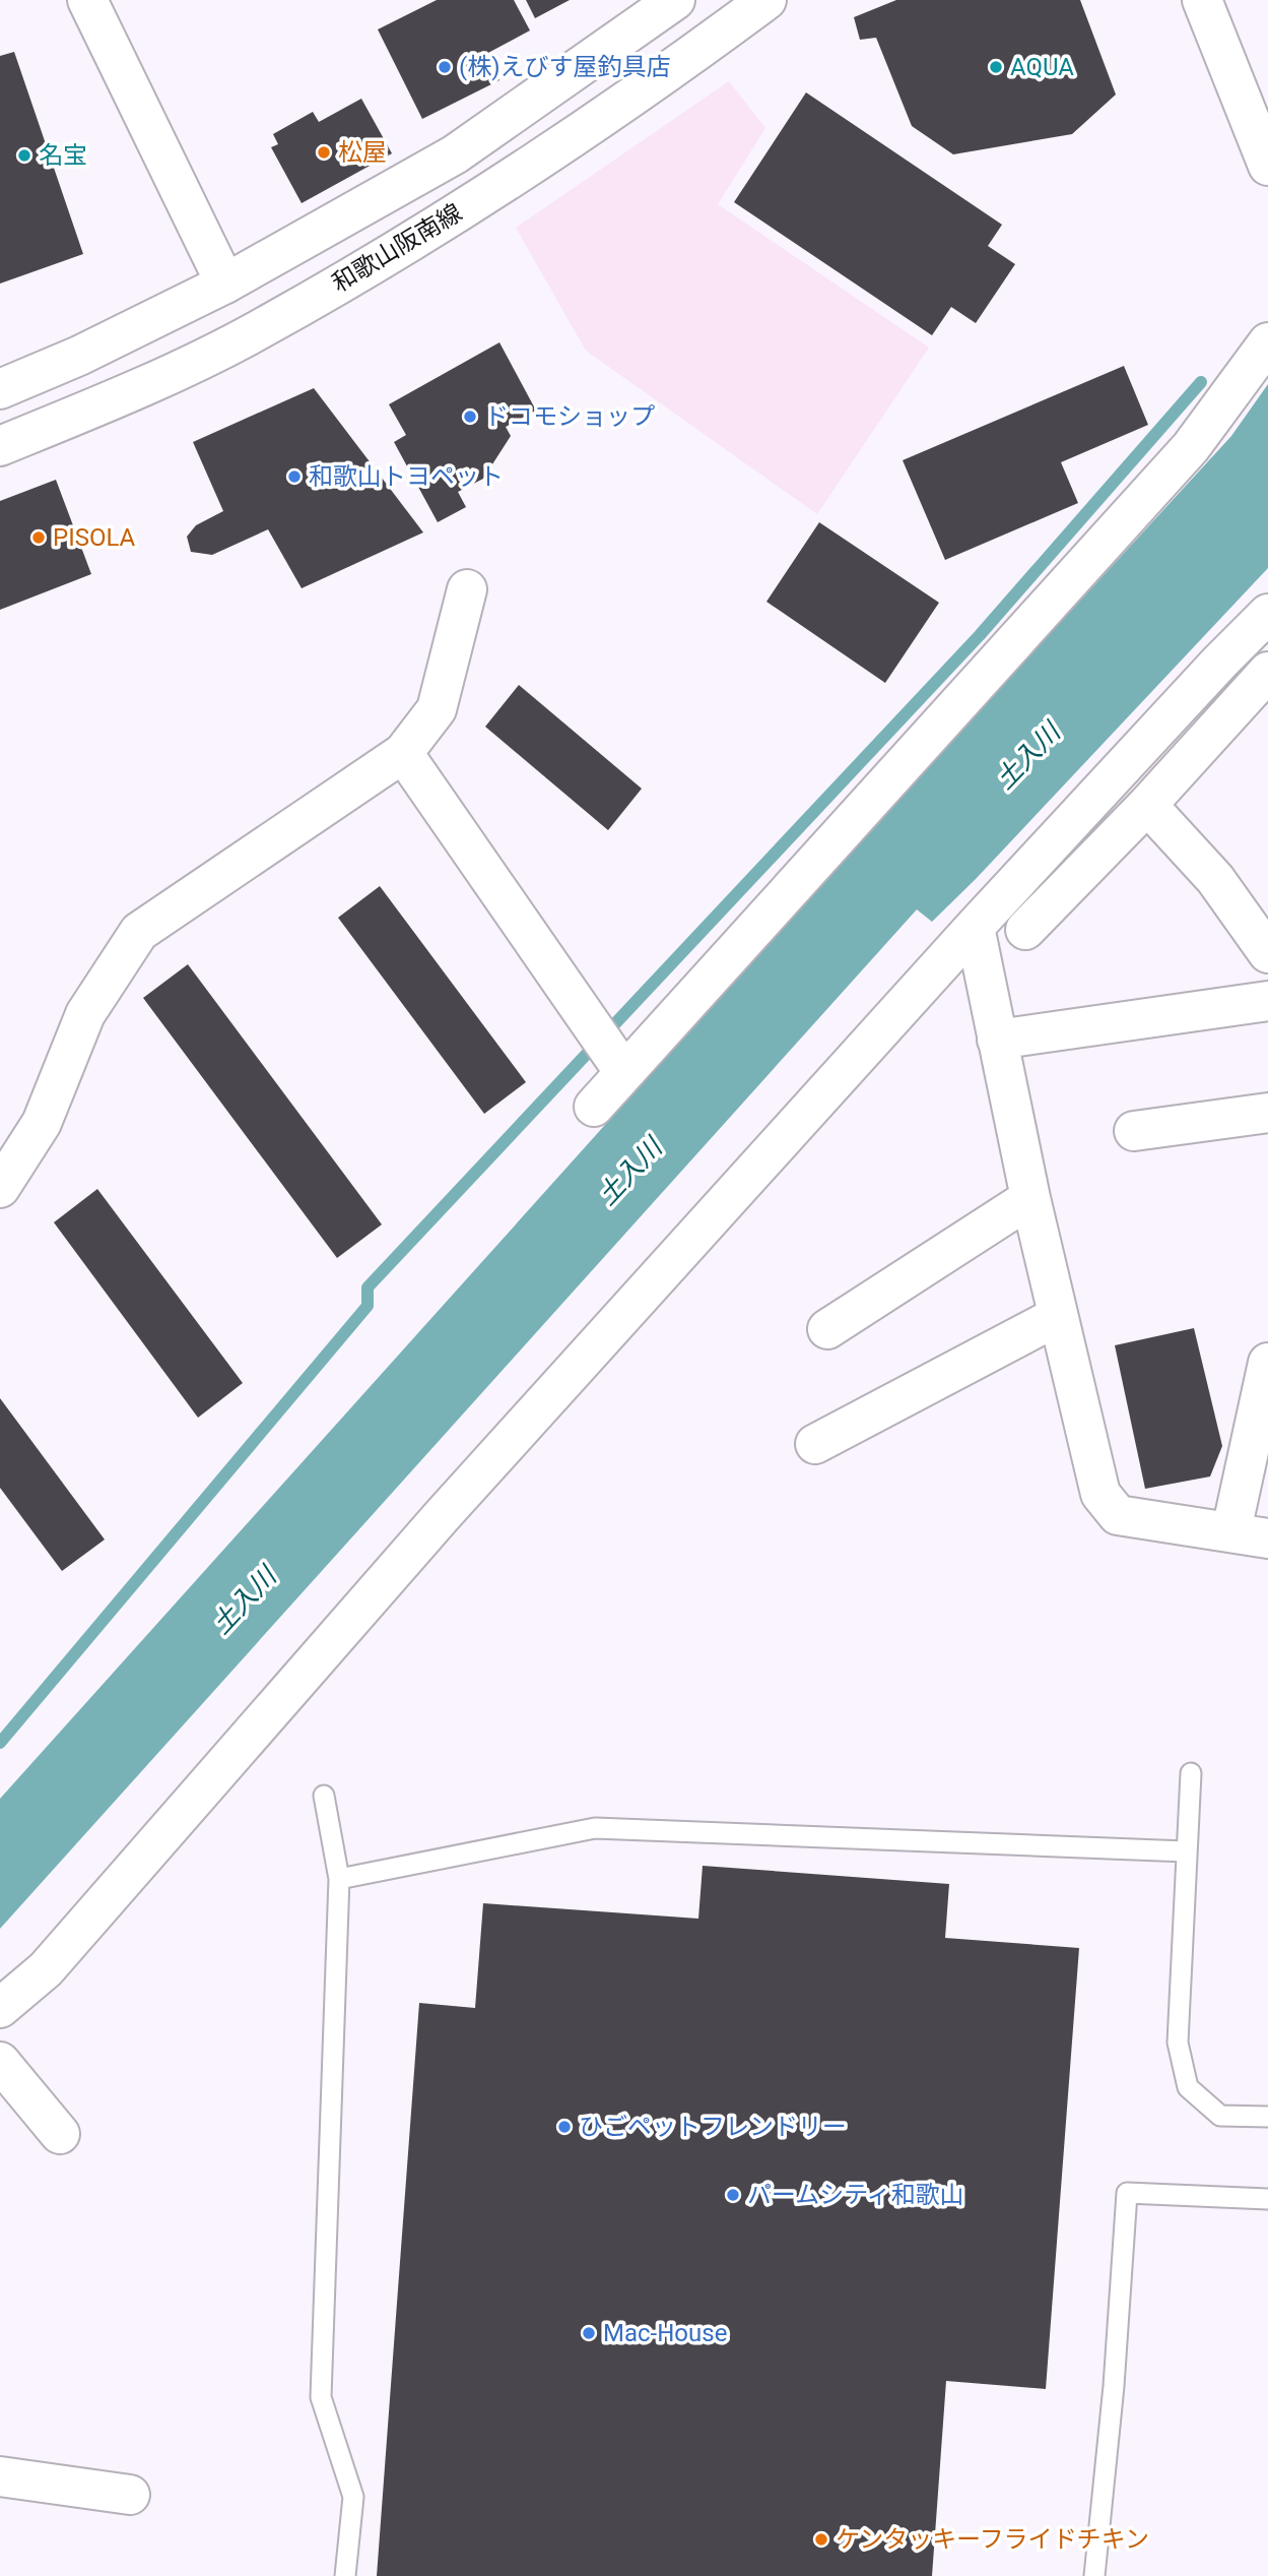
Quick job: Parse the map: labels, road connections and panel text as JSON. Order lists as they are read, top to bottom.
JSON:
{
  "streets": {
    "street": ["和歌山阪南線"]
  },
  "water": ["土入川"],
  "places": [
    "(株)えびす屋釣具店",
    "AQUA",
    "松屋",
    "名宝",
    "ドコモショップ",
    "和歌山トヨペット",
    "PISOLA",
    "ひごペットフレンドリー",
    "パームシティ和歌山",
    "Mac-House",
    "ケンタッキーフライドチキン"
  ]
}
